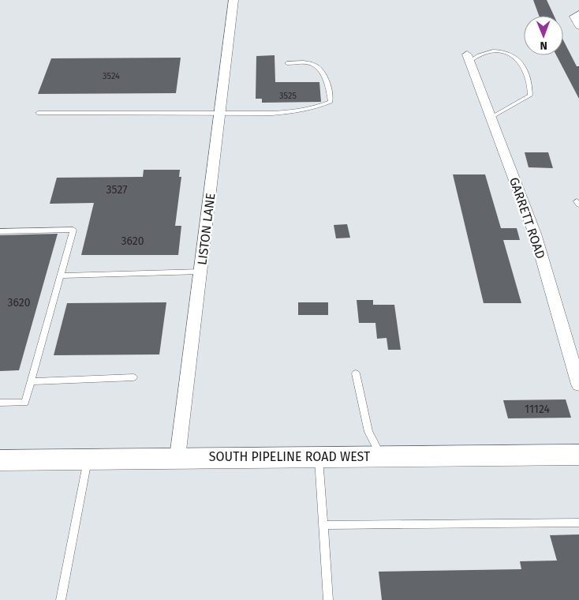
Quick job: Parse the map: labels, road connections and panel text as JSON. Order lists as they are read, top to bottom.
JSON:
{
  "streets": {
    "street": ["GARRETT ROAD", "LISTON LANE", "SOUTH PIPELINE ROAD WEST"]
  },
  "crossings": [
    ["LISTON LANE", "SOUTH PIPELINE ROAD WEST"]
  ],
  "house_numbers": [
    "3524",
    "3525",
    "3527",
    "3620",
    "3620",
    "11124"
  ],
  "north": "bottom"
}
